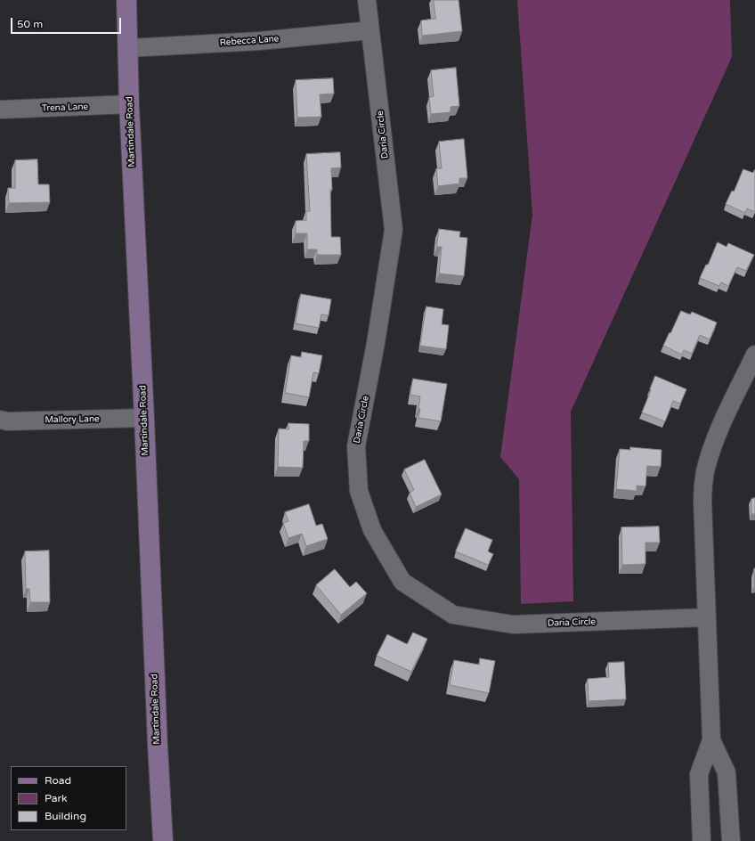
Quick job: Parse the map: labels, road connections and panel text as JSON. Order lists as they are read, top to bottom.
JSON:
{
  "streets": {
    "street": [
      "Rebecca Lane",
      "Trena Lane",
      "Martindale Road",
      "Daria Circle",
      "Mallory Lane"
    ]
  },
  "crossings": [
    ["Rebecca Lane", "Martindale Road"],
    ["Rebecca Lane", "Daria Circle"],
    ["Trena Lane", "Martindale Road"],
    ["Martindale Road", "Mallory Lane"]
  ],
  "legend": ["Road", "Park", "Building"],
  "scale_bar": "50 m"
}
